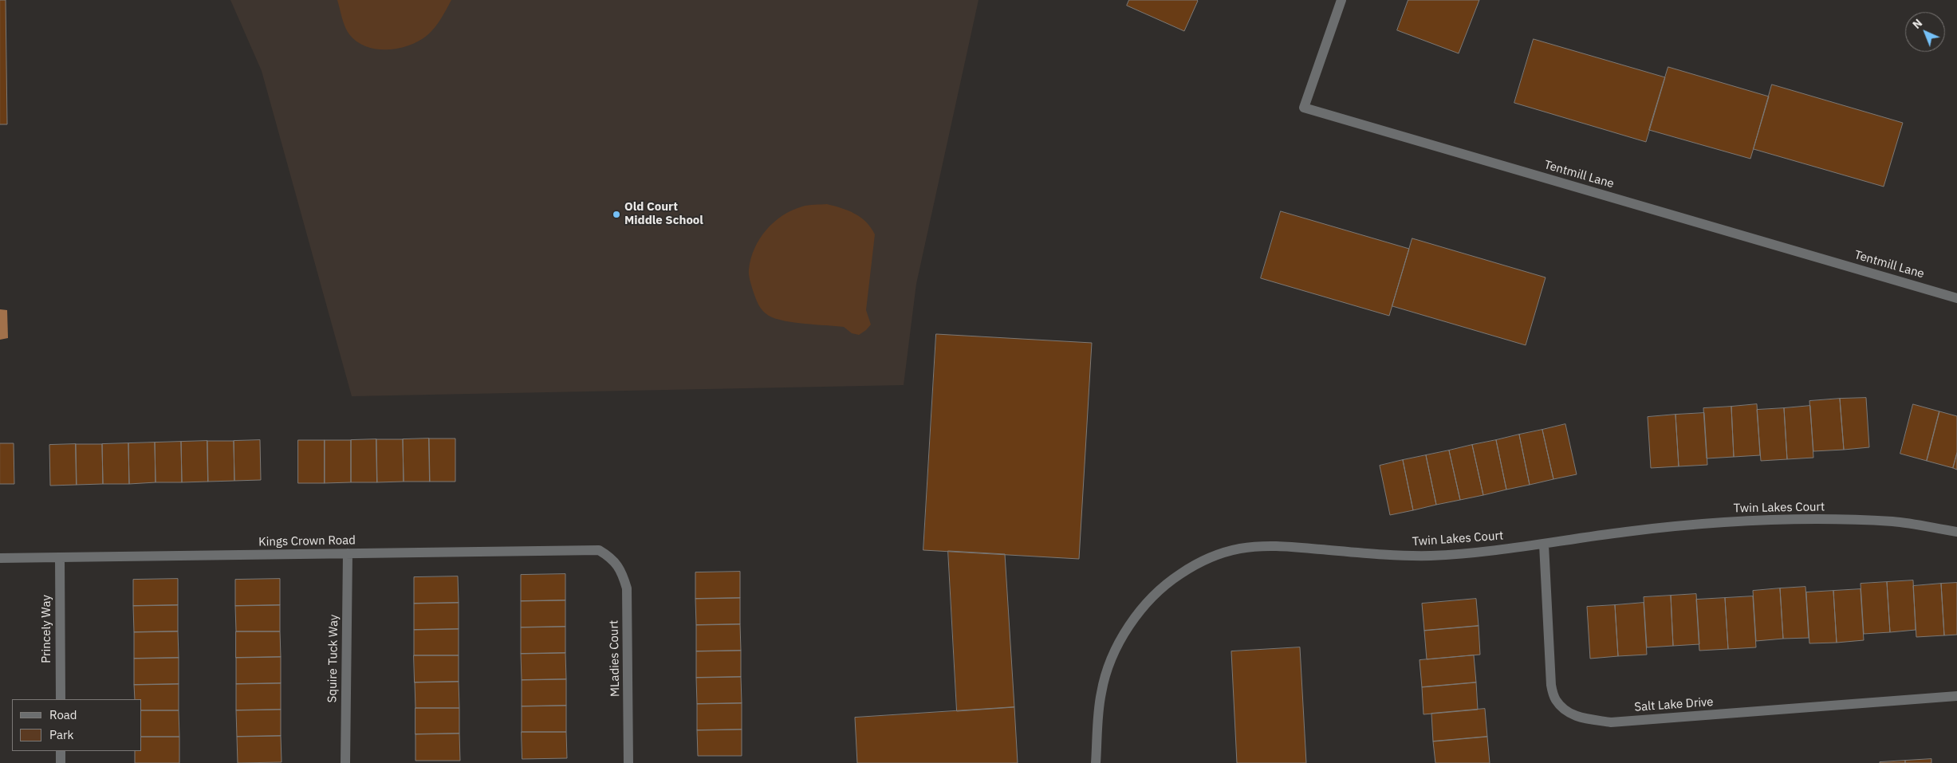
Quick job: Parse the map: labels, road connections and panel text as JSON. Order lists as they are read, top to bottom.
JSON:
{
  "streets": {
    "street": [
      "Tentmill Lane",
      "Twin Lakes Court",
      "Kings Crown Road",
      "Princely Way",
      "Squire Tuck Way",
      "MLadies Court",
      "Salt Lake Drive"
    ]
  },
  "crossings": [
    ["Twin Lakes Court", "Salt Lake Drive"],
    ["Kings Crown Road", "Princely Way"],
    ["Kings Crown Road", "Squire Tuck Way"],
    ["Kings Crown Road", "MLadies Court"]
  ],
  "places": ["Old Court Middle School"],
  "legend": ["Road", "Park"],
  "north": "top left"
}
